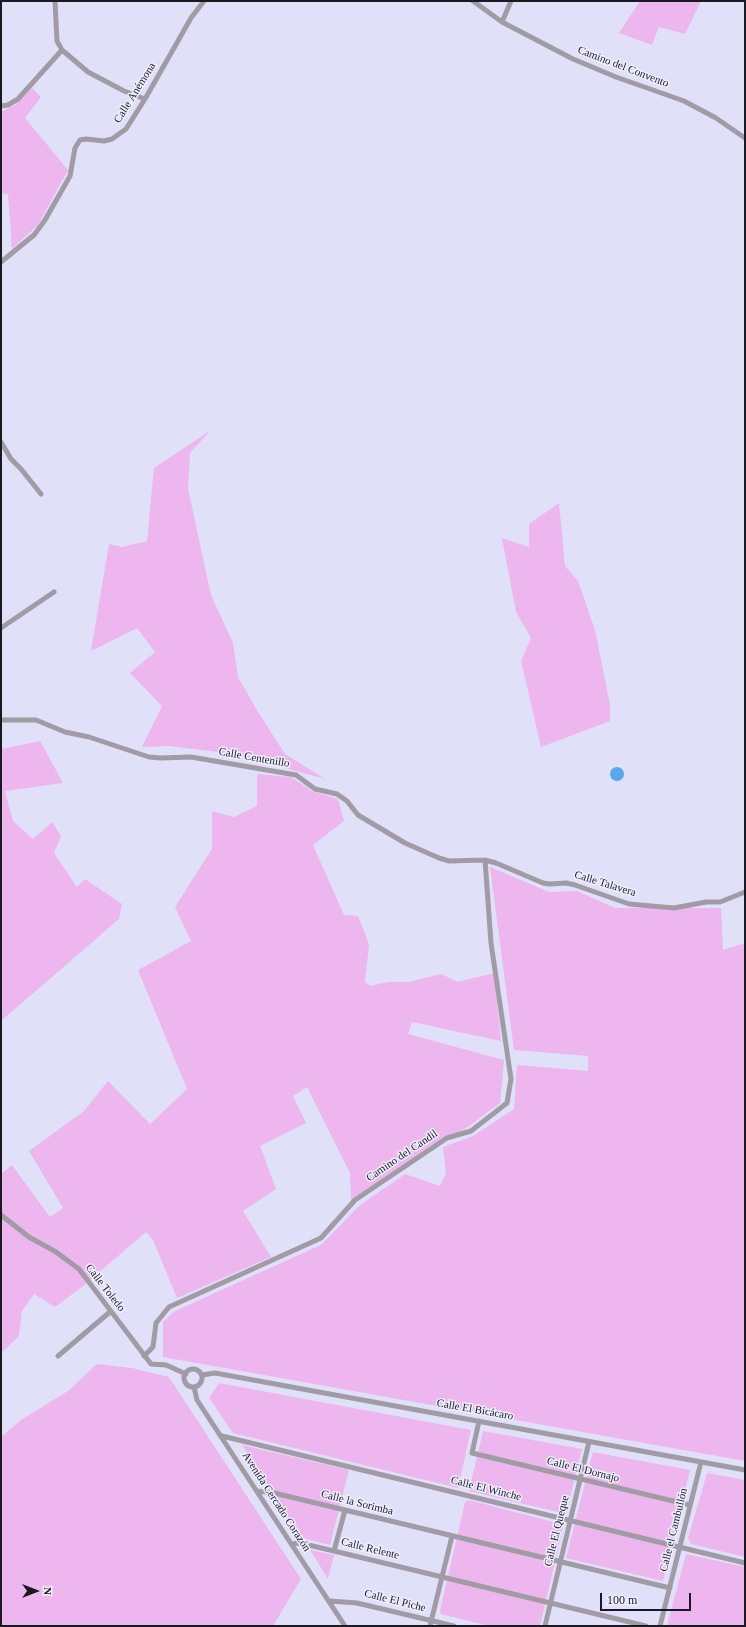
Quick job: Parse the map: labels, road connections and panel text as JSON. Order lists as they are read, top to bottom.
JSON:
{
  "streets": {
    "street": [
      "Camino del Convento",
      "Calle Anémona",
      "Calle Centenillo",
      "Calle Talavera",
      "Camino del Candil",
      "Calle Toledo",
      "Calle El Bicácaro",
      "Calle El Dornajo",
      "Calle El Winche",
      "Avenida Cercado Corazón",
      "Calle la Sorimba",
      "Calle el Cambullón",
      "Calle El Queque",
      "Calle Relente",
      "Calle El Piche"
    ]
  },
  "crossings": [
    ["Calle Centenillo", "Calle Talavera"],
    ["Calle Centenillo", "Camino del Candil"],
    ["Calle Talavera", "Camino del Candil"],
    ["Camino del Candil", "Calle Toledo"],
    ["Calle Toledo", "Calle El Bicácaro"],
    ["Calle Toledo", "Avenida Cercado Corazón"],
    ["Calle El Bicácaro", "Calle El Dornajo"],
    ["Calle El Bicácaro", "Avenida Cercado Corazón"],
    ["Calle El Bicácaro", "Calle el Cambullón"],
    ["Calle El Bicácaro", "Calle El Queque"],
    ["Calle El Dornajo", "Calle el Cambullón"],
    ["Calle El Dornajo", "Calle El Queque"],
    ["Calle El Winche", "Avenida Cercado Corazón"],
    ["Calle El Winche", "Calle el Cambullón"],
    ["Calle El Winche", "Calle El Queque"],
    ["Avenida Cercado Corazón", "Calle la Sorimba"],
    ["Avenida Cercado Corazón", "Calle Relente"],
    ["Avenida Cercado Corazón", "Calle El Piche"],
    ["Calle la Sorimba", "Calle el Cambullón"],
    ["Calle la Sorimba", "Calle El Queque"],
    ["Calle El Queque", "Calle Relente"]
  ],
  "scale_bar": "100 m",
  "north": "right"
}
